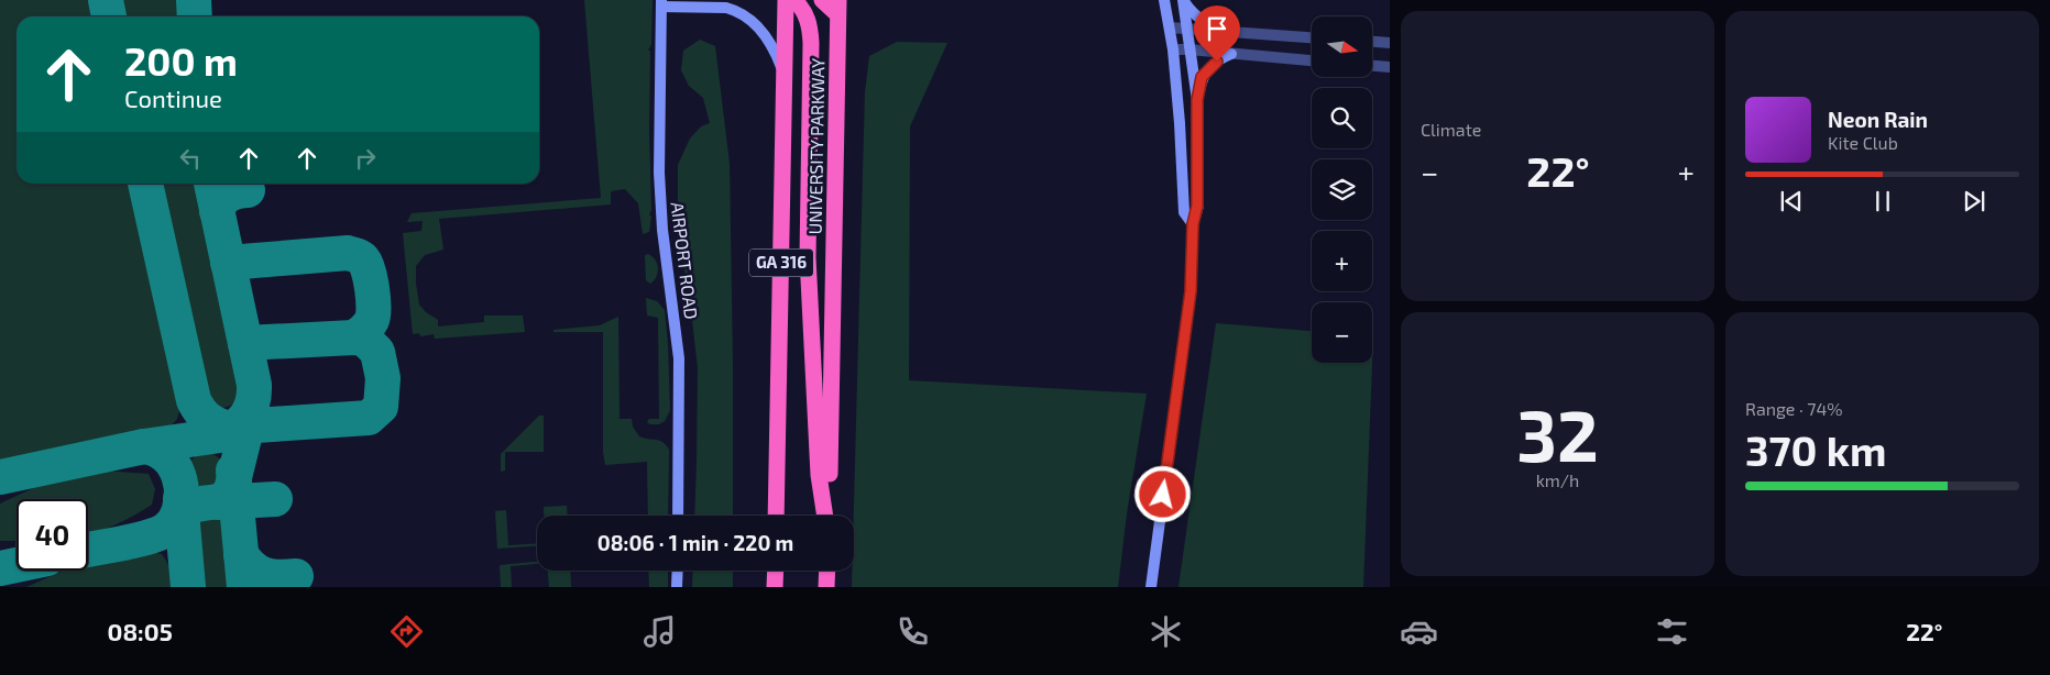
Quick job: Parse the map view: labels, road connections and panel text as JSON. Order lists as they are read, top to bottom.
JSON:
{
  "streets": {
    "highway": ["UNIVERSITY PARKWAY", "GA 316"],
    "street": ["AIRPORT ROAD"]
  },
  "north": "right",
  "page": {
    "tile": [
      "Climate",
      ["32", "km/h"],
      ["Range · 74%", "370 km"]
    ],
    "map_buttons": ["+", "−"],
    "turn": ["200 m", "Continue"],
    "song": ["Neon Rain", "Kite Club"],
    "heat": ["−", "22°", "+"],
    "limit": "40",
    "trip": "08:06 · 1 min · 220 m",
    "tabs": ["08:05", "22°"]
  }
}
